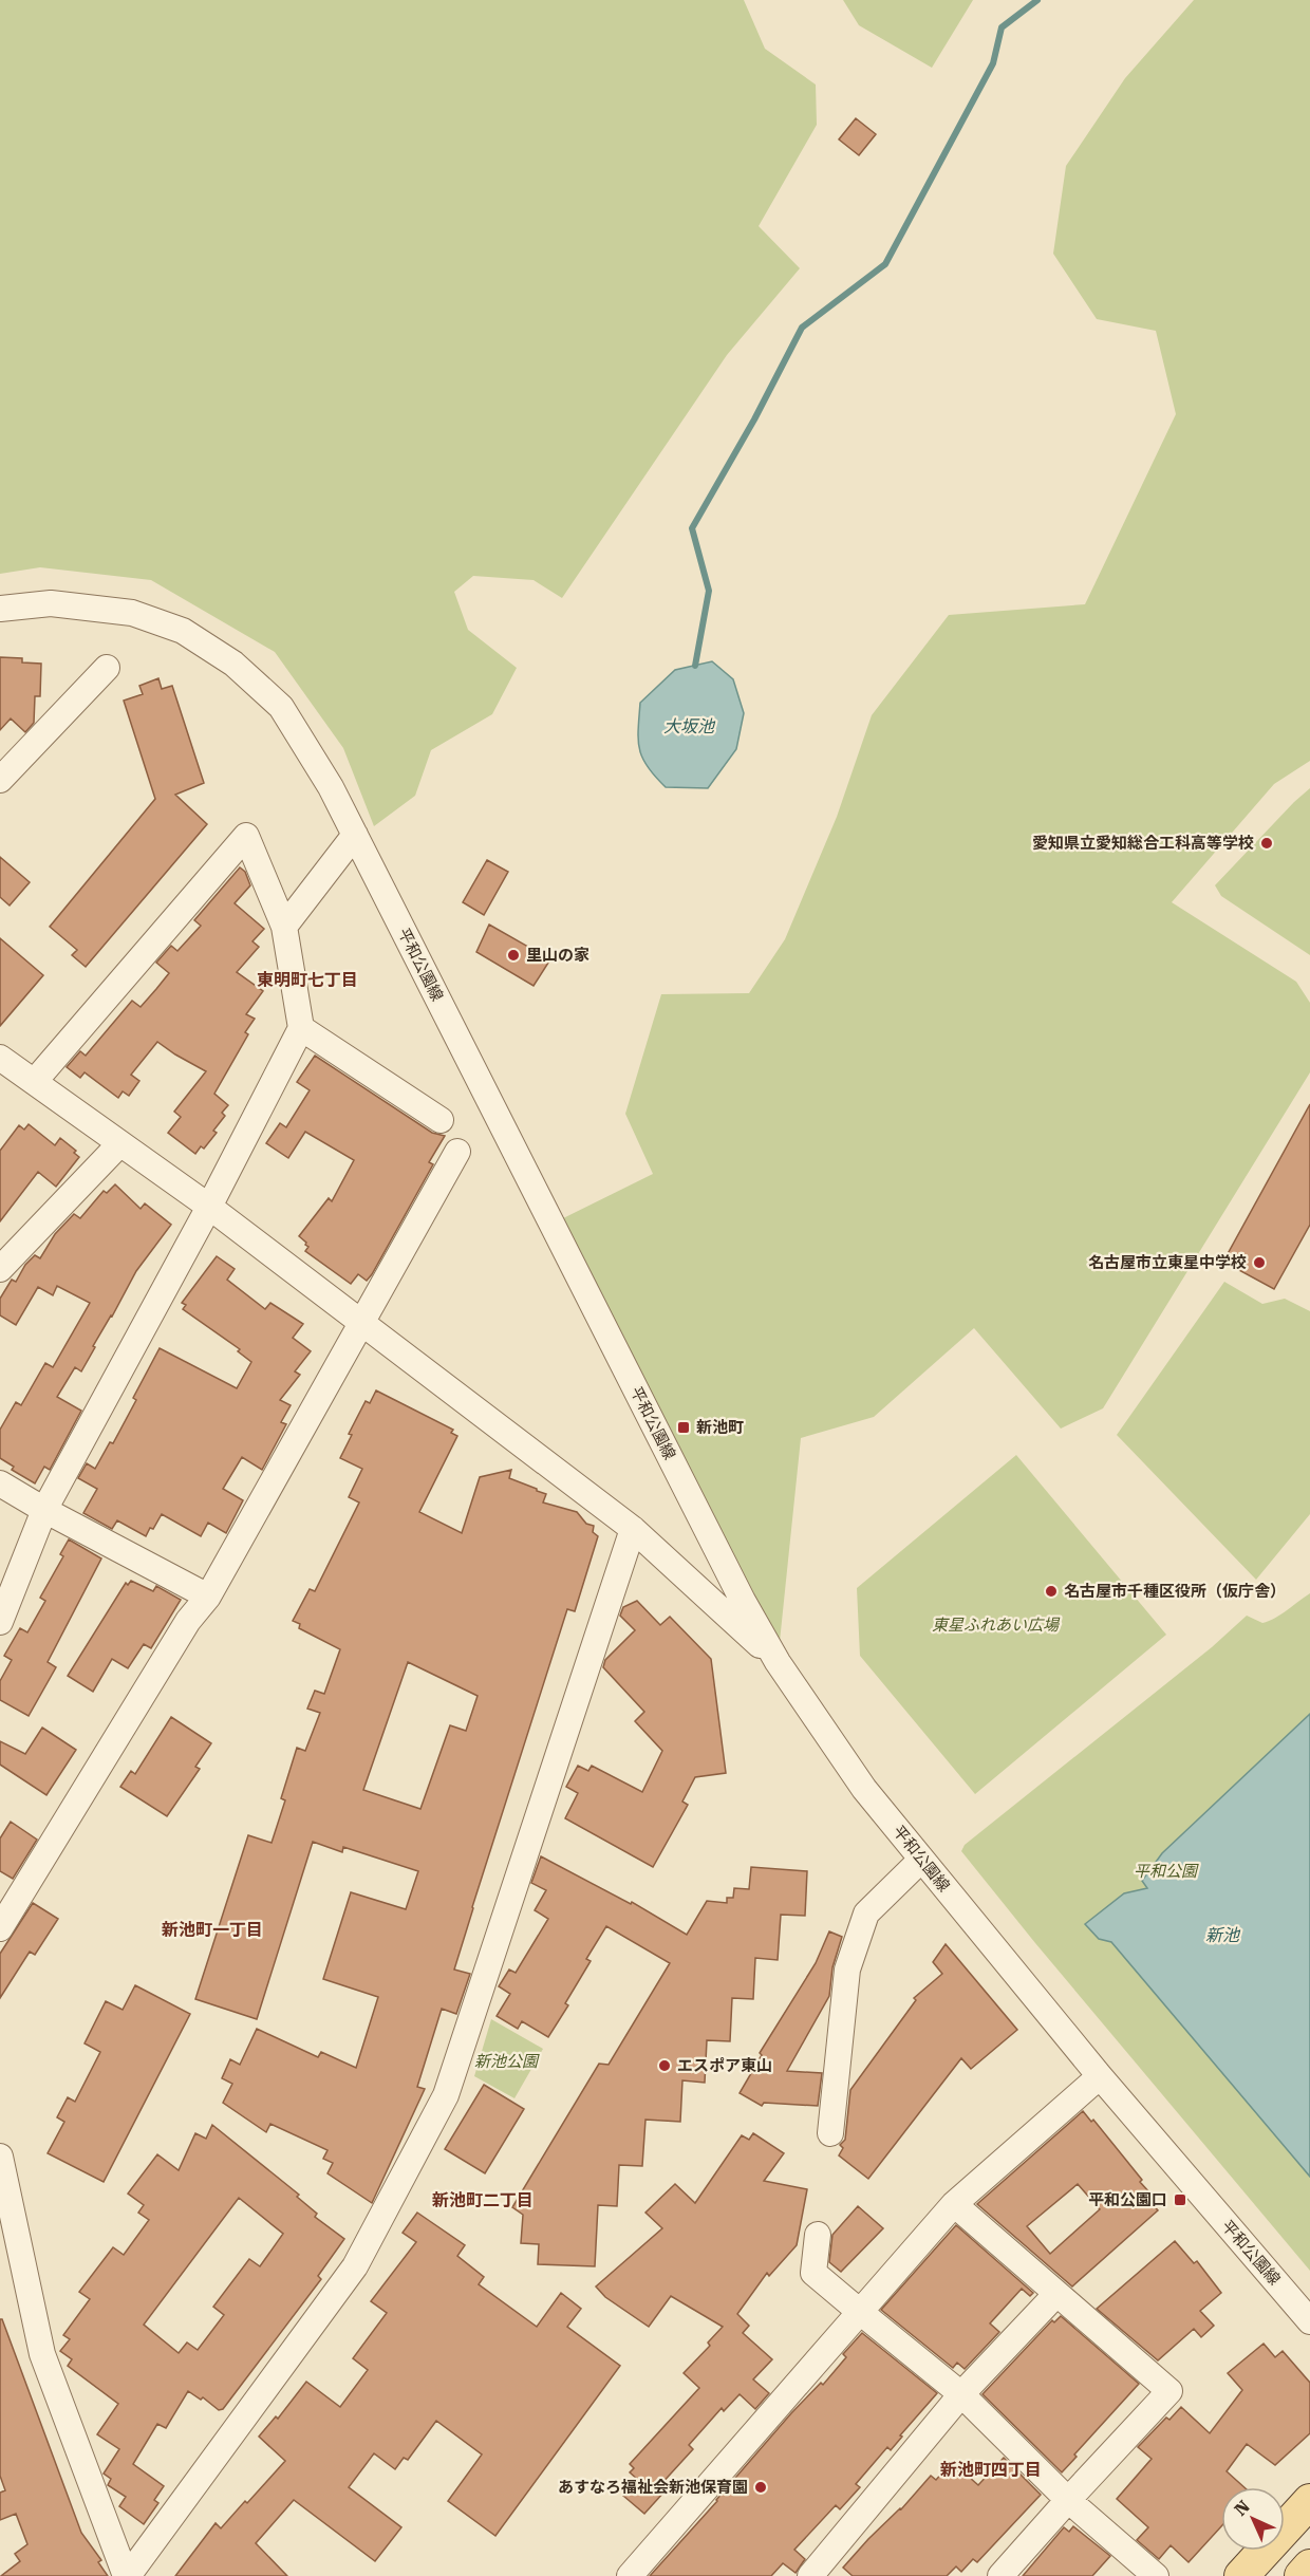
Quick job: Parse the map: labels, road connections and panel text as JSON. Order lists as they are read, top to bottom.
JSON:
{
  "streets": {
    "street": ["平和公園線"]
  },
  "districts": [
    "東明町七丁目",
    "新池町一丁目",
    "新池町二丁目",
    "新池町四丁目"
  ],
  "water": ["大坂池", "新池"],
  "parks": ["東星ふれあい広場", "平和公園", "新池公園"],
  "places": {
    "other": [
      "愛知県立愛知総合工科高等学校",
      "里山の家",
      "名古屋市立東星中学校",
      "名古屋市千種区役所（仮庁舎）",
      "エスポア東山",
      "あすなろ福祉会新池保育園"
    ],
    "transit": ["新池町", "平和公園口"]
  },
  "north": "top left"
}
